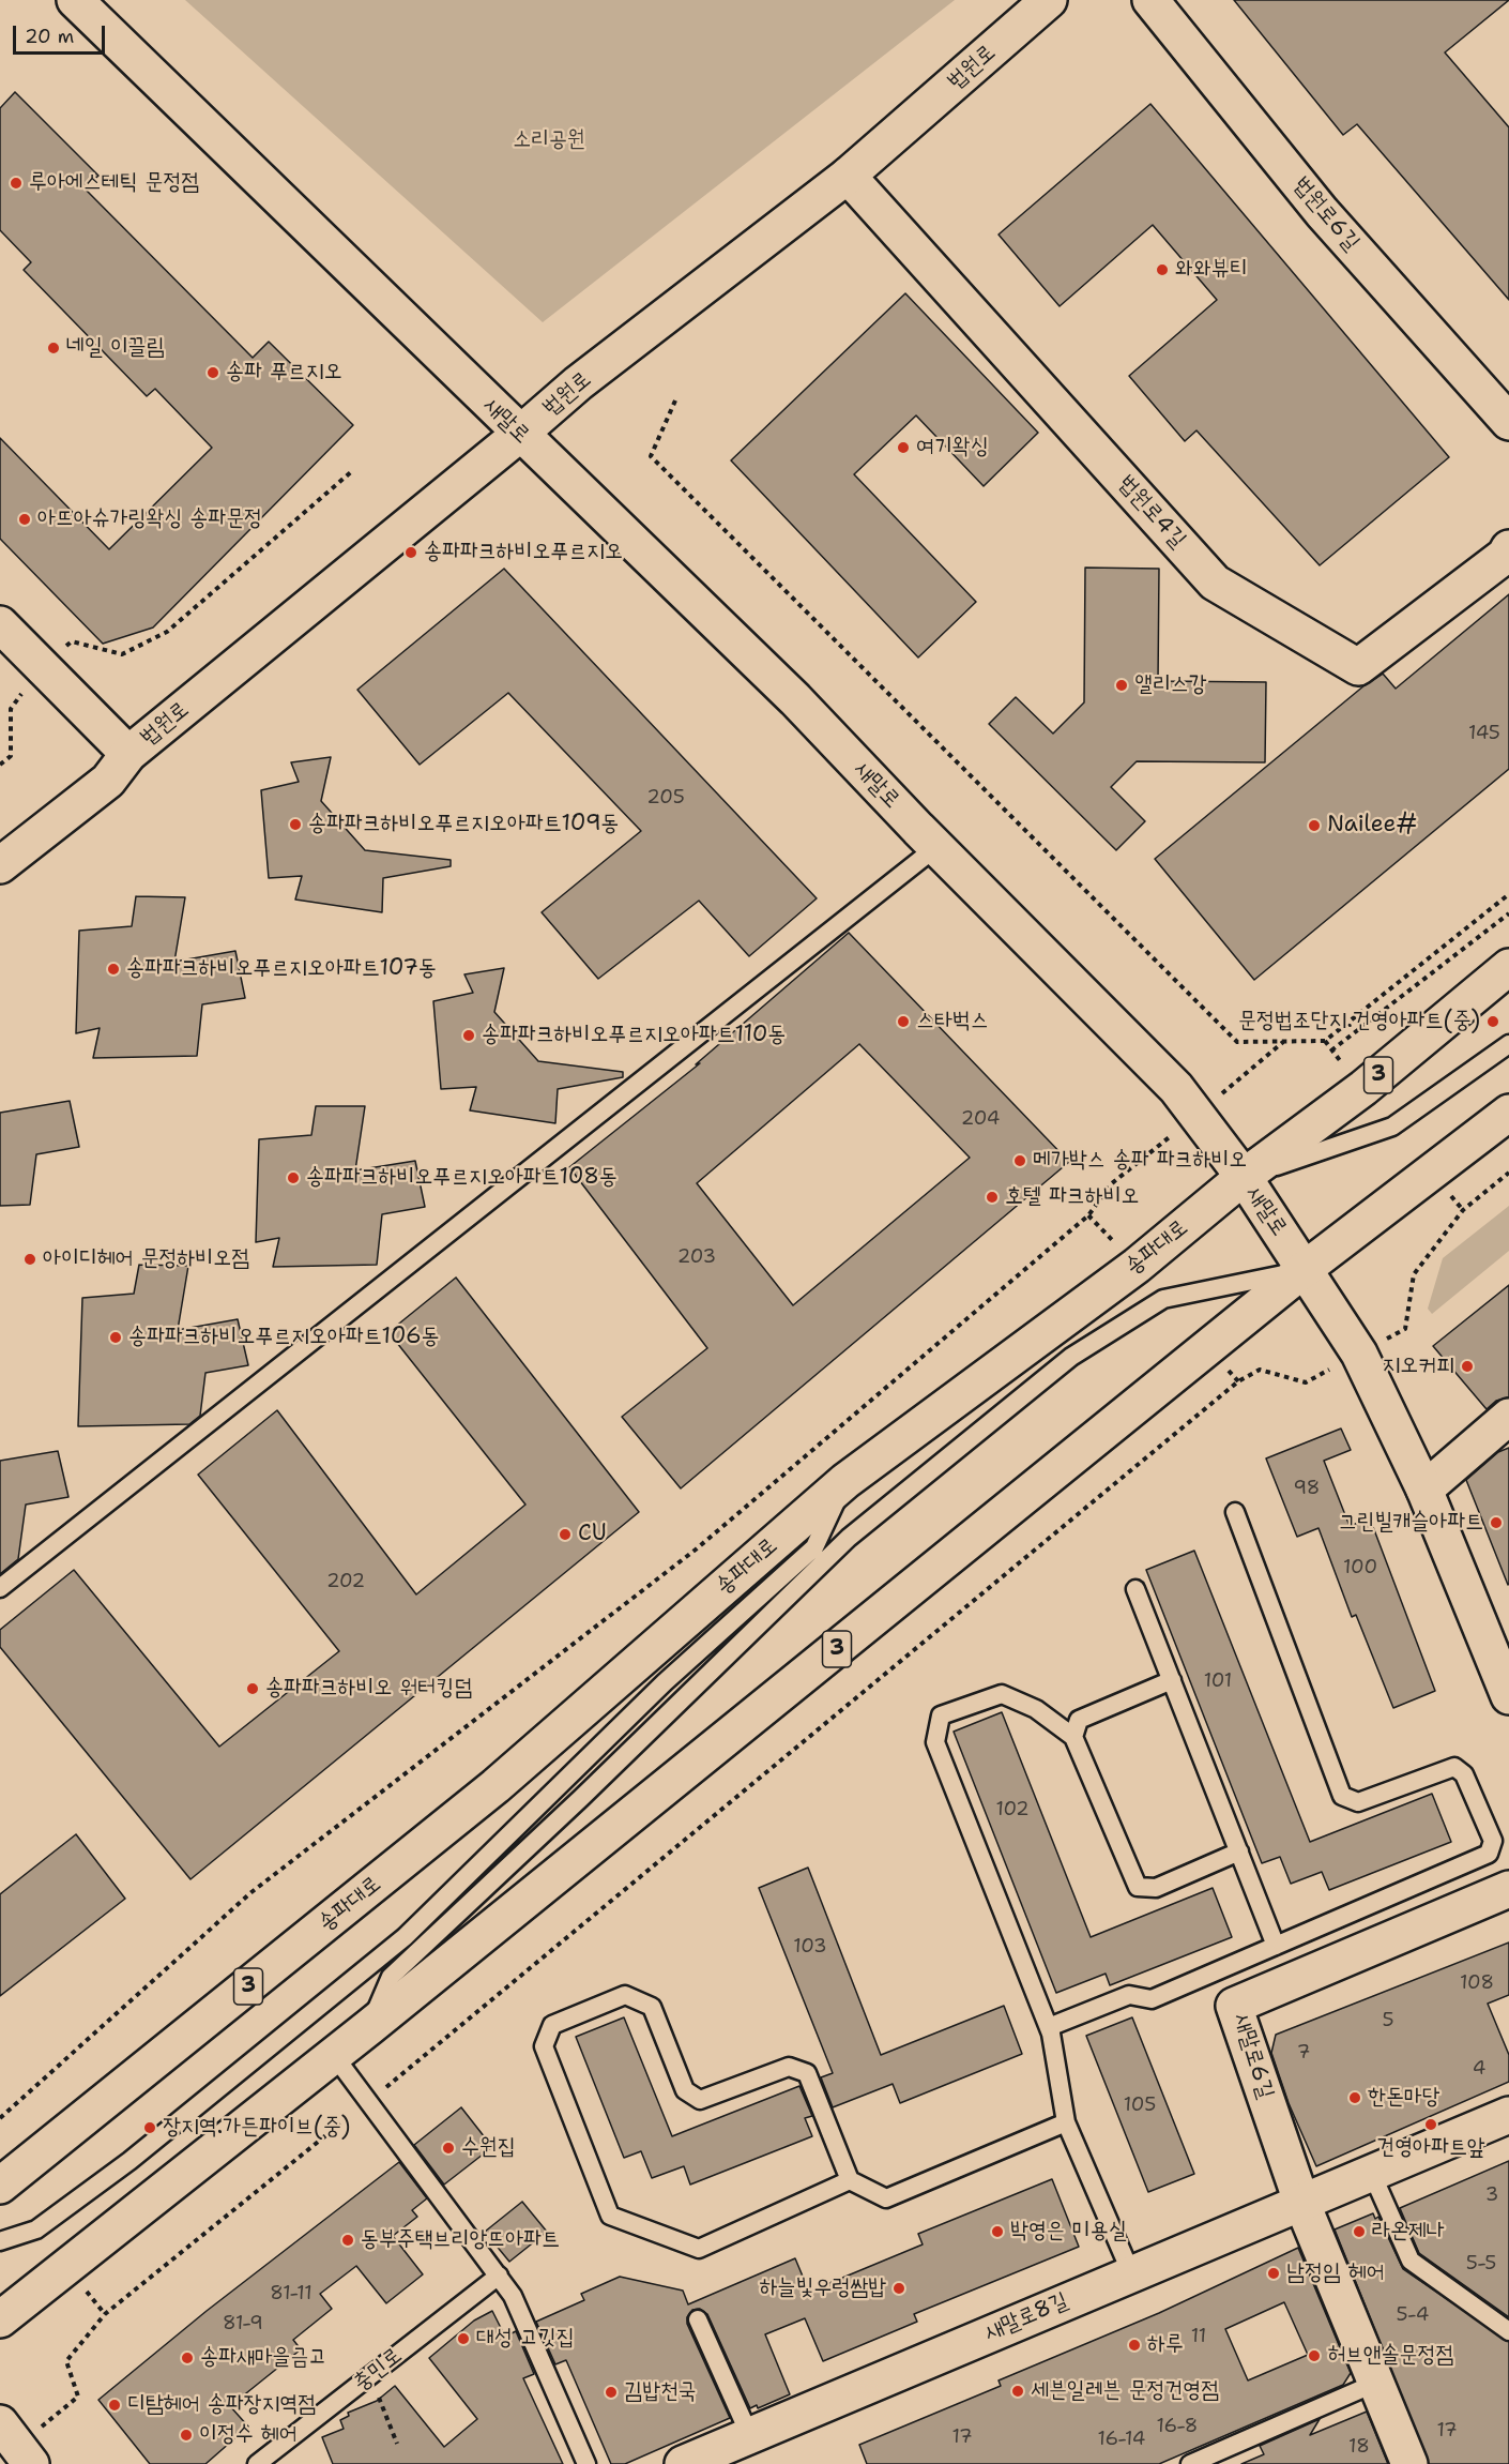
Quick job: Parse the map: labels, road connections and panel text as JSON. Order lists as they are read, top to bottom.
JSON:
{
  "streets": {
    "main road": [
      "법원로",
      "법원로6길",
      "새말로",
      "법원로4길",
      "3",
      "송파대로",
      "새말로6길",
      "새말로8길"
    ],
    "lane": ["충민로"]
  },
  "crossings": [
    ["법원로", "새말로"],
    ["법원로", "법원로4길"],
    ["새말로", "3"],
    ["새말로", "송파대로"],
    ["새말로6길", "새말로8길"]
  ],
  "parks": ["소리공원"],
  "places": [
    "루아에스테틱 문정점",
    "와와뷰티",
    "네일 이끌림",
    "송파 푸르지오",
    "여기왁싱",
    "아뜨아슈가링왁싱 송파문정",
    "송파파크하비오푸르지오",
    "앨리스강",
    "송파파크하비오푸르지오아파트109동",
    "Nailee#",
    "송파파크하비오푸르지오아파트107동",
    "스타벅스",
    "문정법조단지.건영아파트(중)",
    "송파파크하비오푸르지오아파트110동",
    "메가박스 송파 파크하비오",
    "송파파크하비오푸르지오아파트108동",
    "호텔 파크하비오",
    "아이디헤어 문정하비오점",
    "송파파크하비오푸르지오아파트106동",
    "지오커피",
    "그린빌캐슬아파트",
    "CU",
    "송파파크하비오 워터킹덤",
    "한돈마당",
    "건영아파트앞",
    "장지역.가든파이브(중)",
    "수원집",
    "박영은 미용실",
    "라온제나",
    "동부주택브리앙뜨아파트",
    "남정임 헤어",
    "하늘빛우렁쌈밥",
    "대성 고깃집",
    "하루",
    "허브앤솔문정점",
    "송파새마을금고",
    "세븐일레븐 문정건영점",
    "김밥천국",
    "디탐헤어 송파장지역점",
    "이정수 헤어"
  ],
  "house_numbers": [
    "145",
    "205",
    "204",
    "203",
    "98",
    "100",
    "202",
    "101",
    "102",
    "103",
    "108",
    "5",
    "7",
    "4",
    "105",
    "3",
    "5-5",
    "81-11",
    "5-4",
    "81-9",
    "11",
    "16-8",
    "17",
    "17",
    "16-14",
    "18"
  ],
  "scale_bar": "20 m"
}
